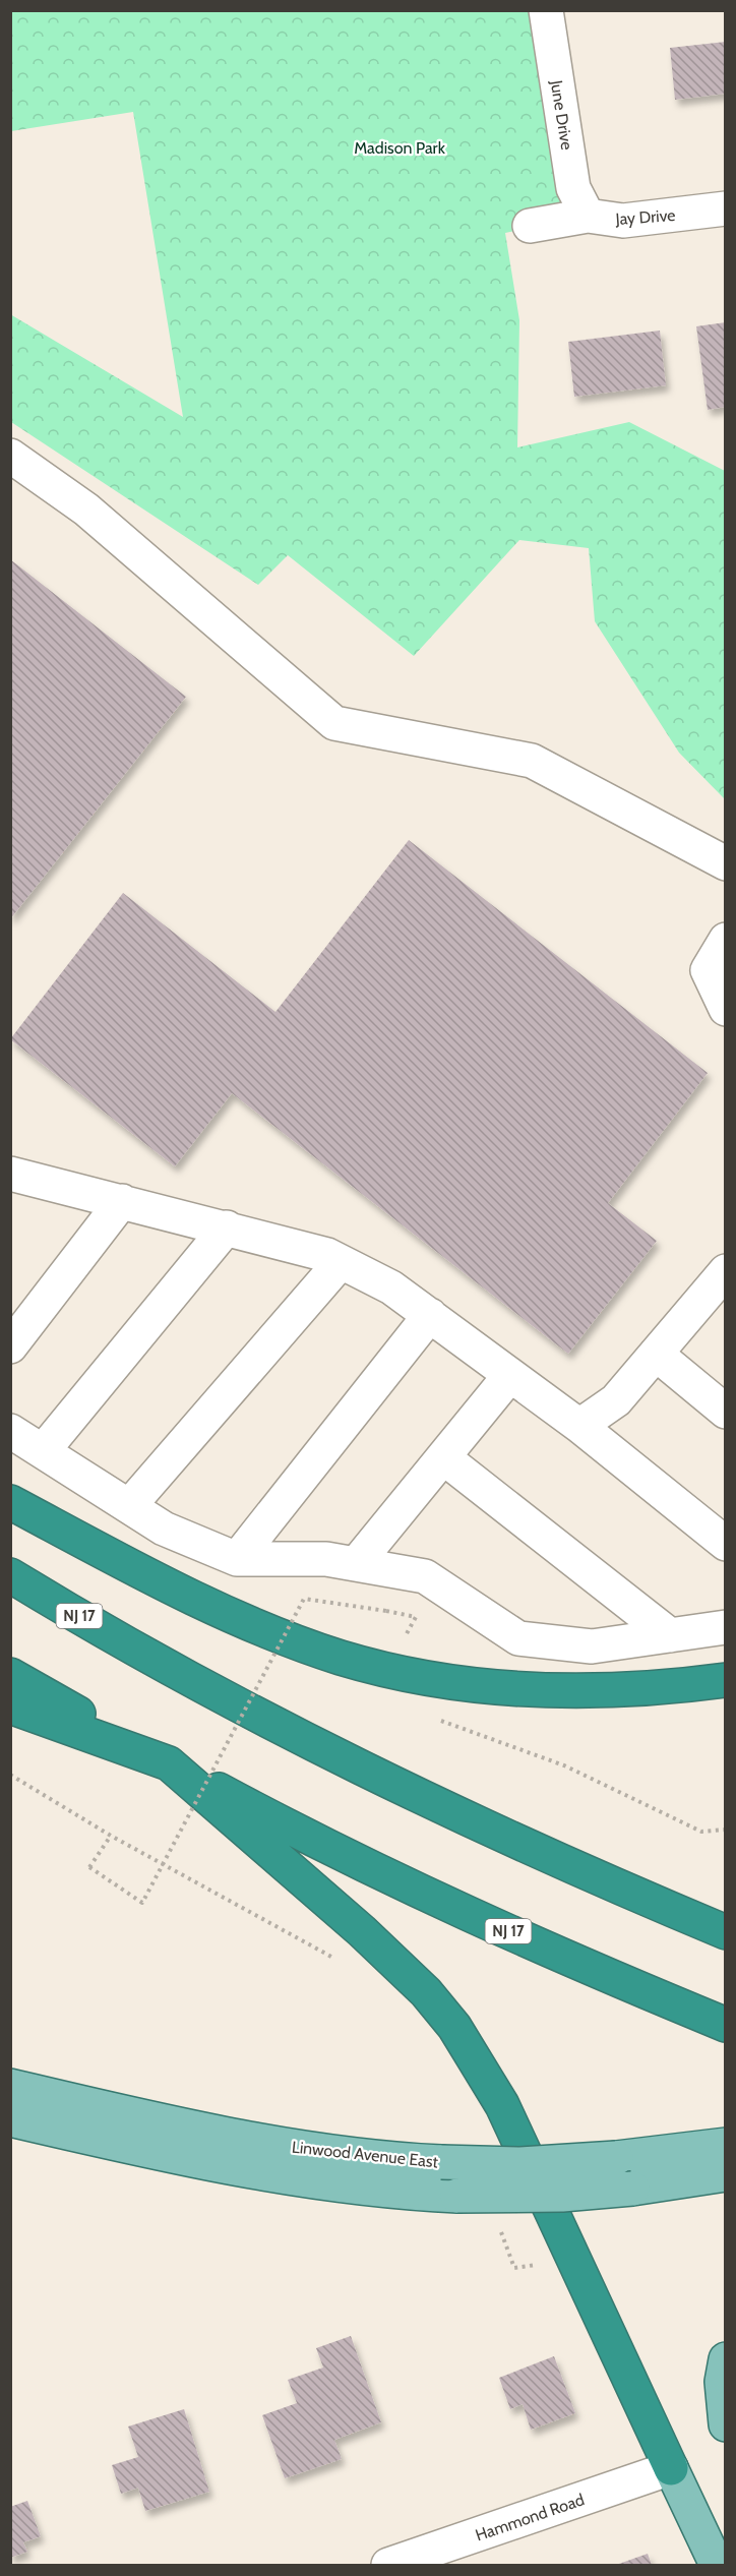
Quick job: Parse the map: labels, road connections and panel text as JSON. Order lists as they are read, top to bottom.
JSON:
{
  "streets": {
    "highway": ["NJ 17"],
    "main road": ["Linwood Avenue East"],
    "street": ["June Drive", "Jay Drive", "Hammond Road"]
  },
  "crossings": [
    ["June Drive", "Jay Drive"]
  ],
  "parks": ["Madison Park"]
}
